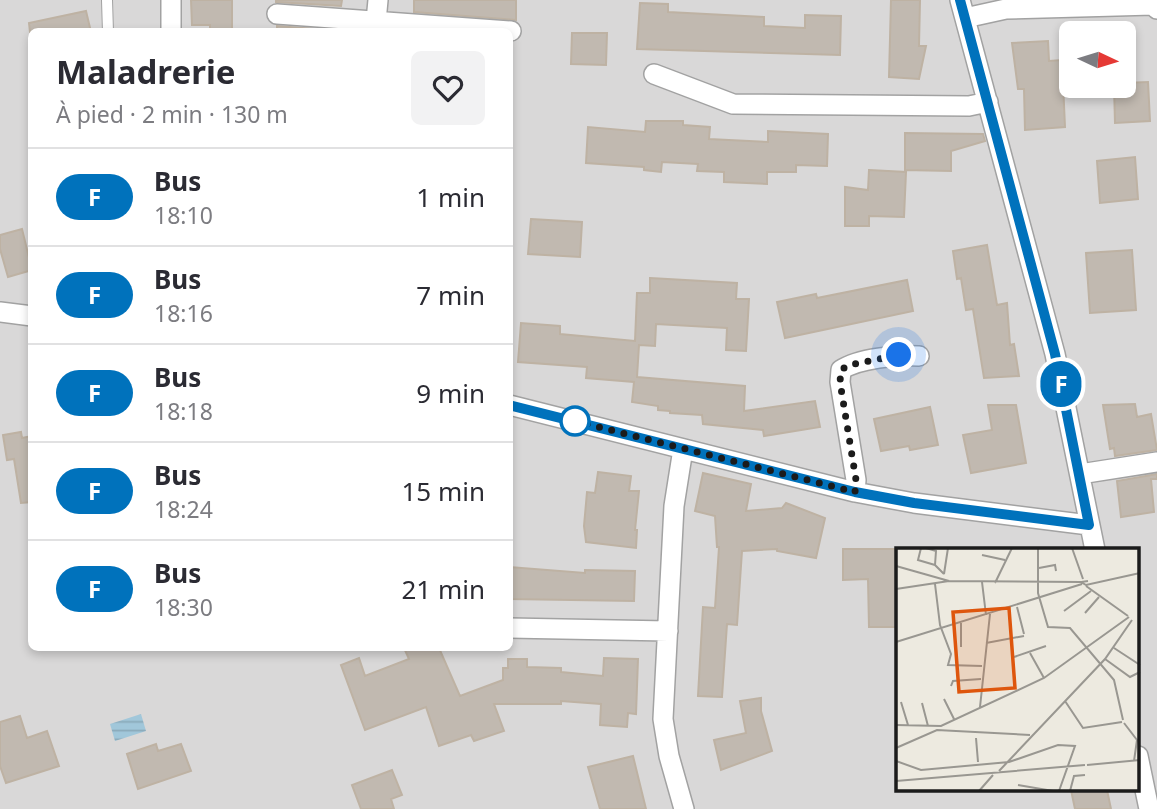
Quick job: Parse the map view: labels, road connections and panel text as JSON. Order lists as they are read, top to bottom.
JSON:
{
  "lines": ["bus line F"],
  "north": "right",
  "page": {
    "on_map": "F",
    "heading": ["Maladrerie", "À pied · 2 min · 130 m"],
    "list": [
      {
        "mark": "F",
        "name": "Bus",
        "note": "18:10",
        "value": "1 min"
      },
      {
        "mark": "F",
        "name": "Bus",
        "note": "18:16",
        "value": "7 min"
      },
      {
        "mark": "F",
        "name": "Bus",
        "note": "18:18",
        "value": "9 min"
      },
      {
        "mark": "F",
        "name": "Bus",
        "note": "18:24",
        "value": "15 min"
      },
      {
        "mark": "F",
        "name": "Bus",
        "note": "18:30",
        "value": "21 min"
      }
    ]
  }
}
